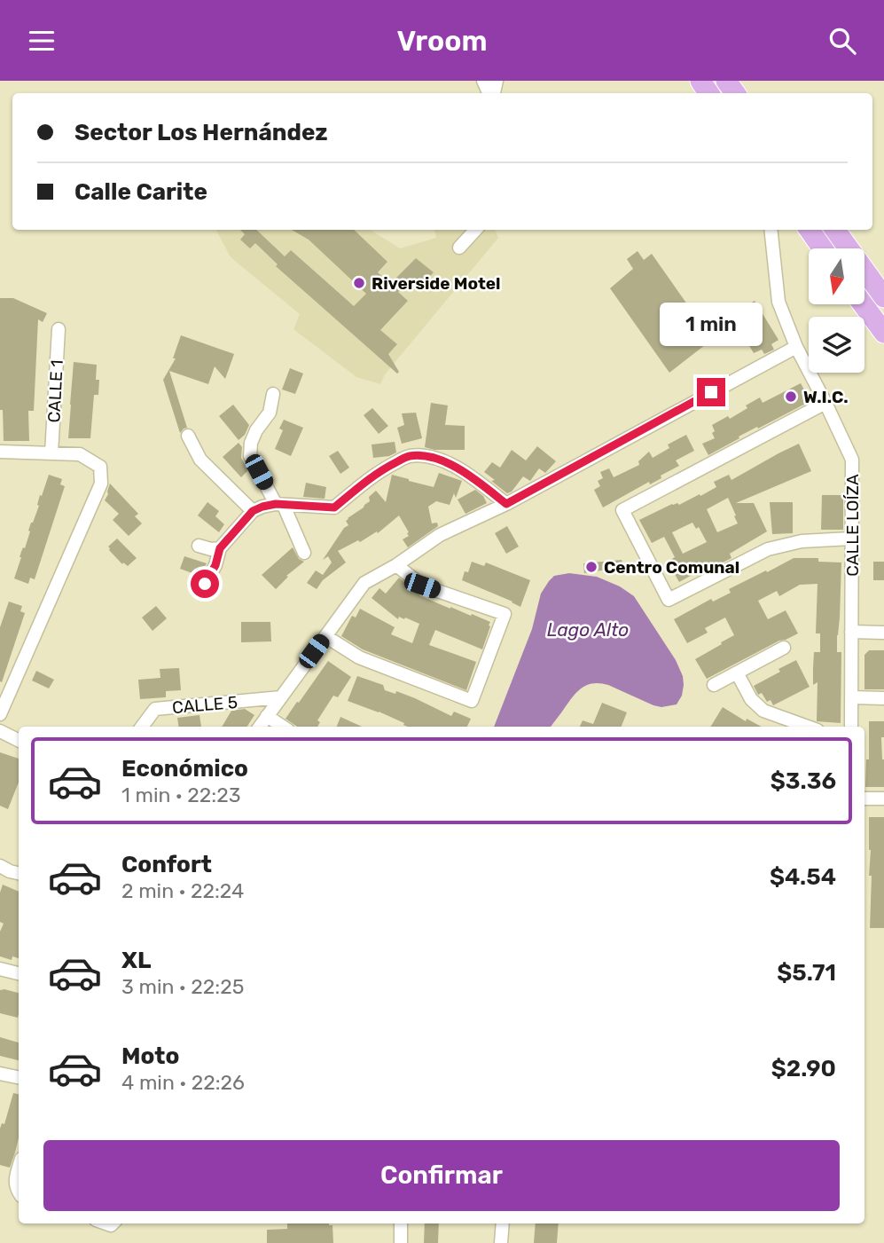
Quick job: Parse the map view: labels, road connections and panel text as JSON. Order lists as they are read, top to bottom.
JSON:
{
  "streets": {
    "street": ["CALLE 1", "CALLE LOÍZA", "CALLE 5"]
  },
  "water": ["Lago Alto"],
  "places": ["Riverside Motel", "W.I.C.", "Centro Comunal"],
  "north": "bottom",
  "page": {
    "header": "Vroom",
    "banner": ["Sector Los Hernández", "Calle Carite"],
    "bubble": "1 min",
    "list": [
      {
        "name": "Económico",
        "note": "1 min · 22:23",
        "value": "$3.36"
      },
      {
        "name": "Confort",
        "note": "2 min · 22:24",
        "value": "$4.54"
      },
      {
        "name": "XL",
        "note": "3 min · 22:25",
        "value": "$5.71"
      },
      {
        "name": "Moto",
        "note": "4 min · 22:26",
        "value": "$2.90"
      }
    ],
    "buttons": "Confirmar"
  }
}
